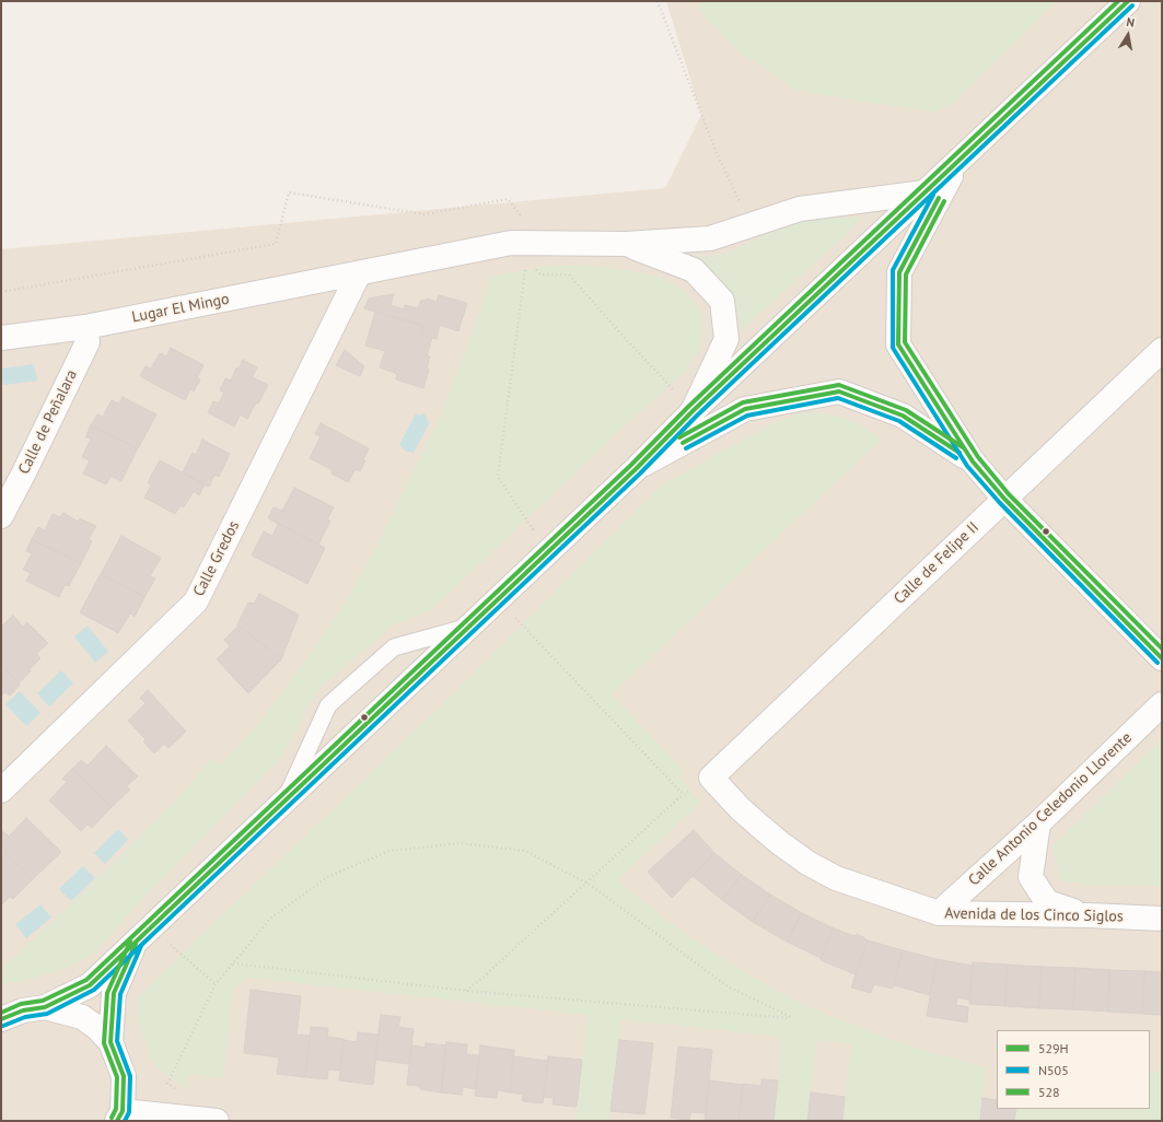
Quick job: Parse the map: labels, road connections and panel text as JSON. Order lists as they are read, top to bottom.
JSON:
{
  "streets": {
    "street": [
      "Lugar El Mingo",
      "Calle de Peñalara",
      "Calle Gredos",
      "Calle de Felipe II",
      "Calle Antonio Celedonio Llorente",
      "Avenida de los Cinco Siglos"
    ]
  },
  "crossings": [
    ["Lugar El Mingo", "Calle de Peñalara"],
    ["Lugar El Mingo", "Calle Gredos"],
    ["Calle de Felipe II", "Avenida de los Cinco Siglos"],
    ["Calle Antonio Celedonio Llorente", "Avenida de los Cinco Siglos"]
  ],
  "lines": ["transit line 529H", "transit line 528", "transit line N505"],
  "legend": ["529H", "N505", "528"],
  "north": "top"
}
